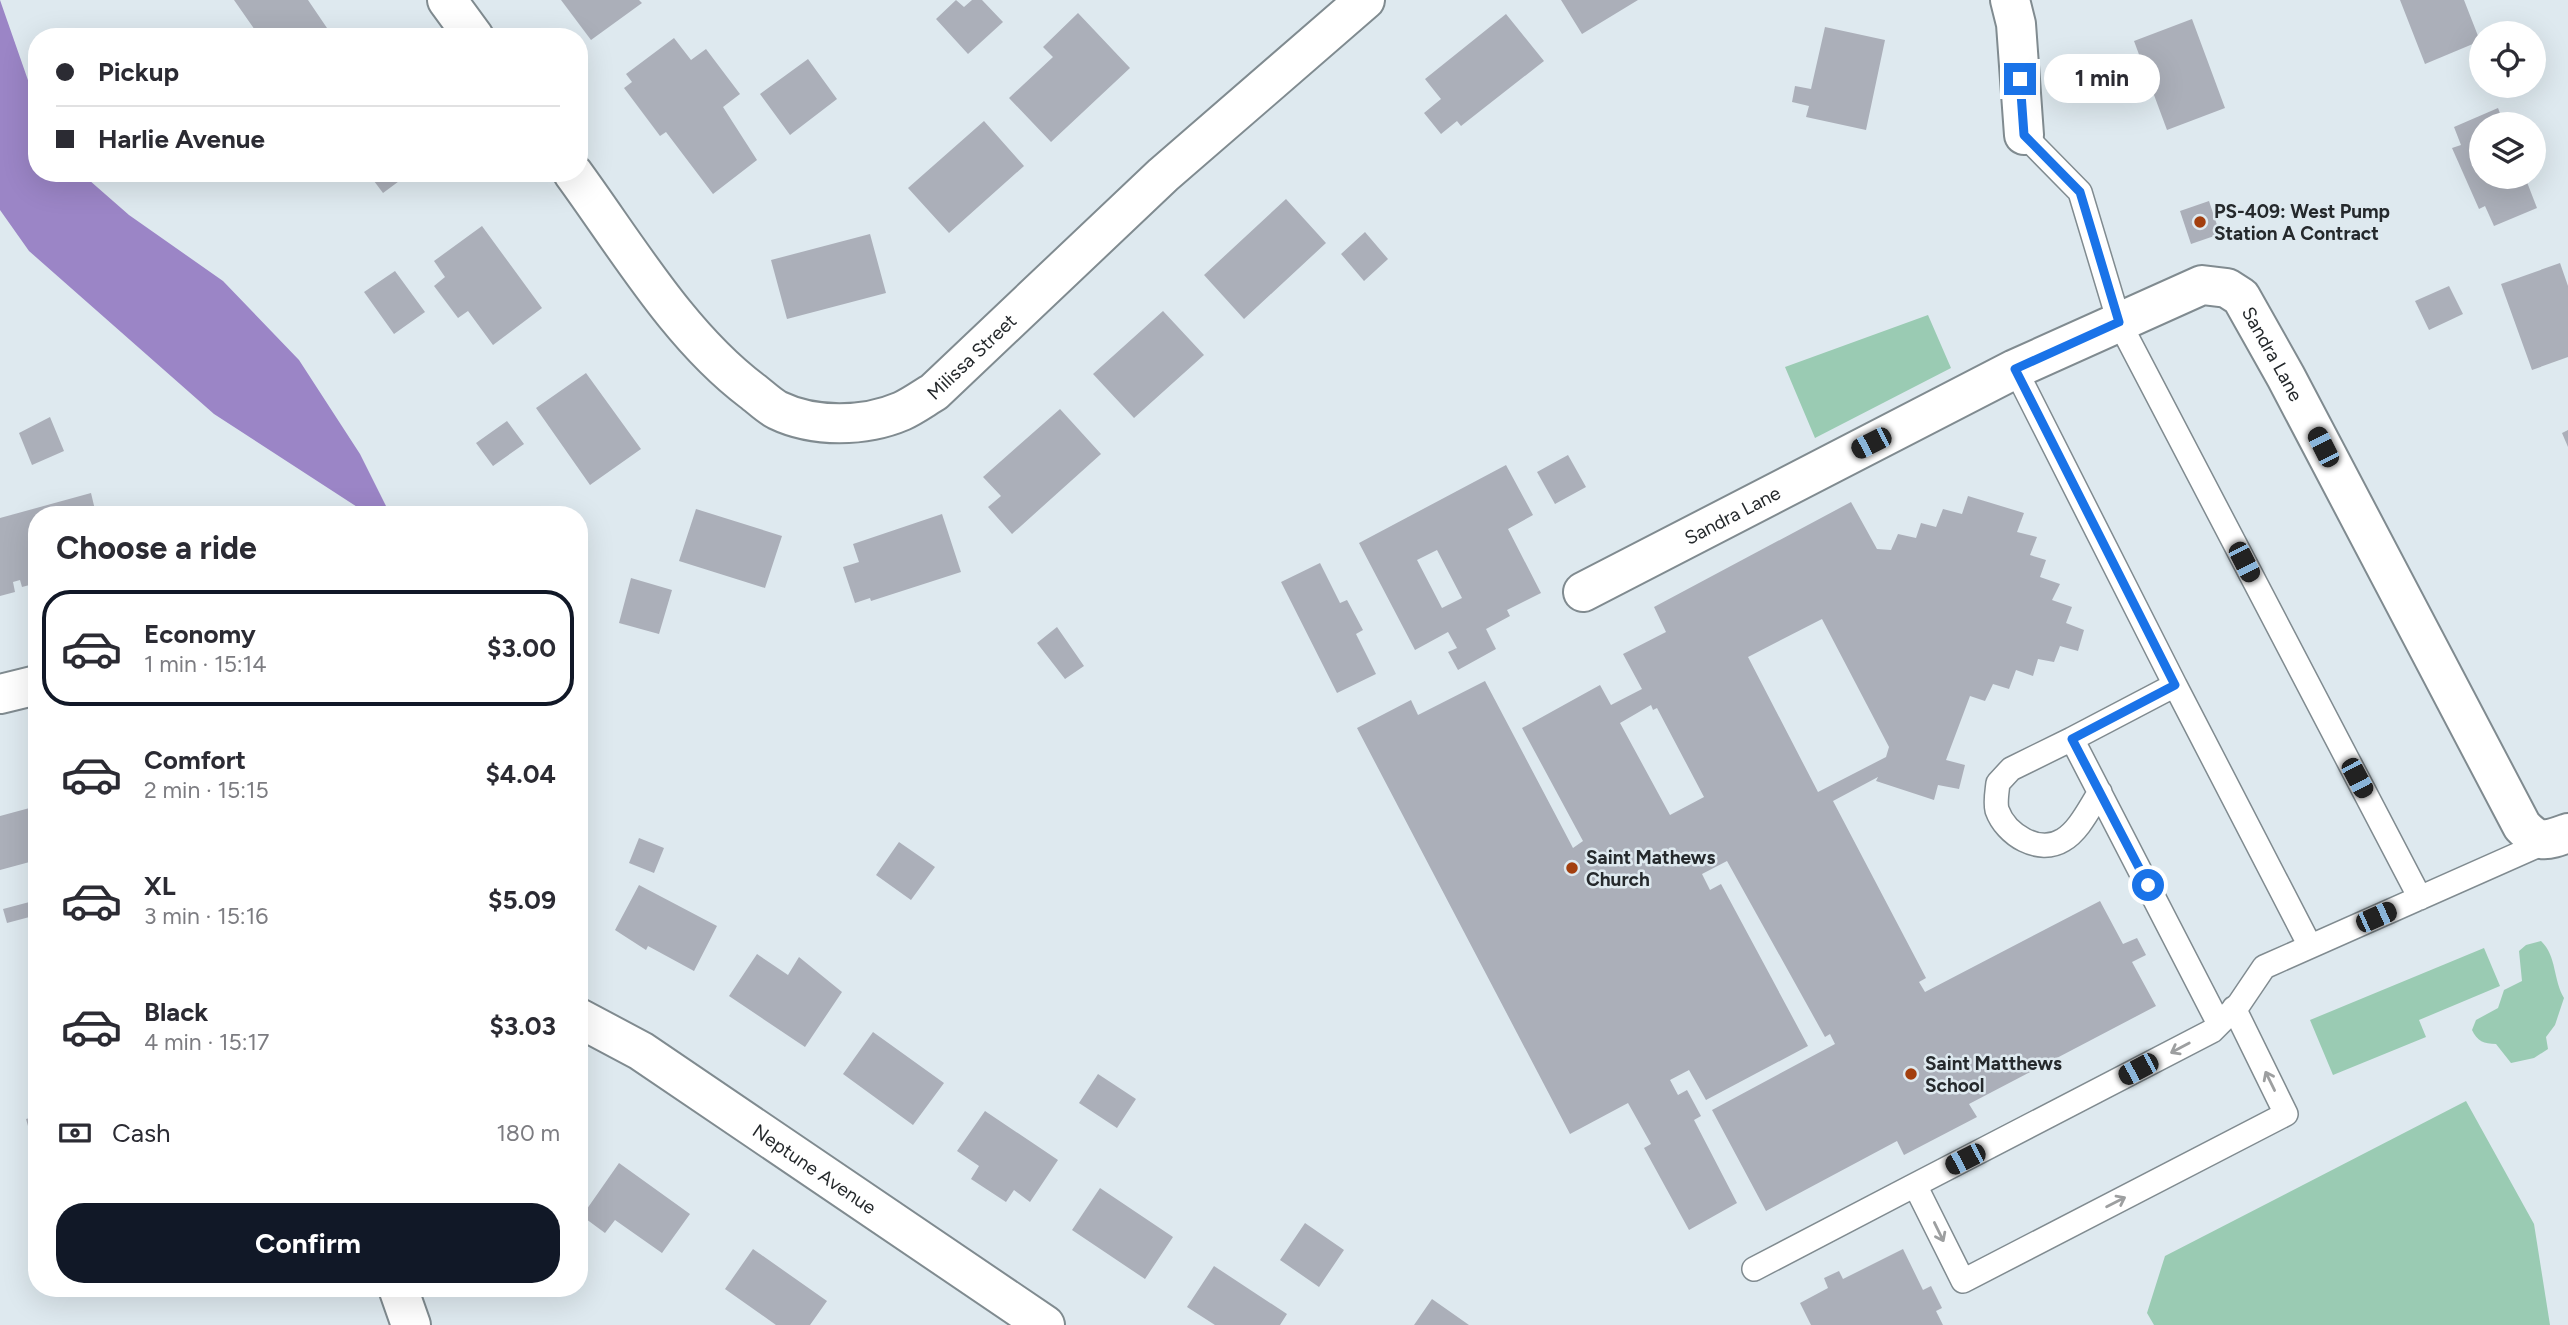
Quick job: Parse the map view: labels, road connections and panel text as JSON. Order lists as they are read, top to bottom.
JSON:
{
  "streets": {
    "street": ["Sandra Lane", "Milissa Street", "Neptune Avenue"]
  },
  "places": ["PS-409: West Pump Station A Contract", "Saint Mathews Church", "Saint Matthews School"],
  "page": {
    "banner": ["Pickup", "Harlie Avenue"],
    "bubble": "1 min",
    "heading": "Choose a ride",
    "list": [
      {
        "name": "Economy",
        "note": "1 min · 15:14",
        "value": "$3.00"
      },
      {
        "name": "Comfort",
        "note": "2 min · 15:15",
        "value": "$4.04"
      },
      {
        "name": "XL",
        "note": "3 min · 15:16",
        "value": "$5.09"
      },
      {
        "name": "Black",
        "note": "4 min · 15:17",
        "value": "$3.03"
      }
    ],
    "pay": ["Cash", "180 m"],
    "buttons": "Confirm"
  }
}
